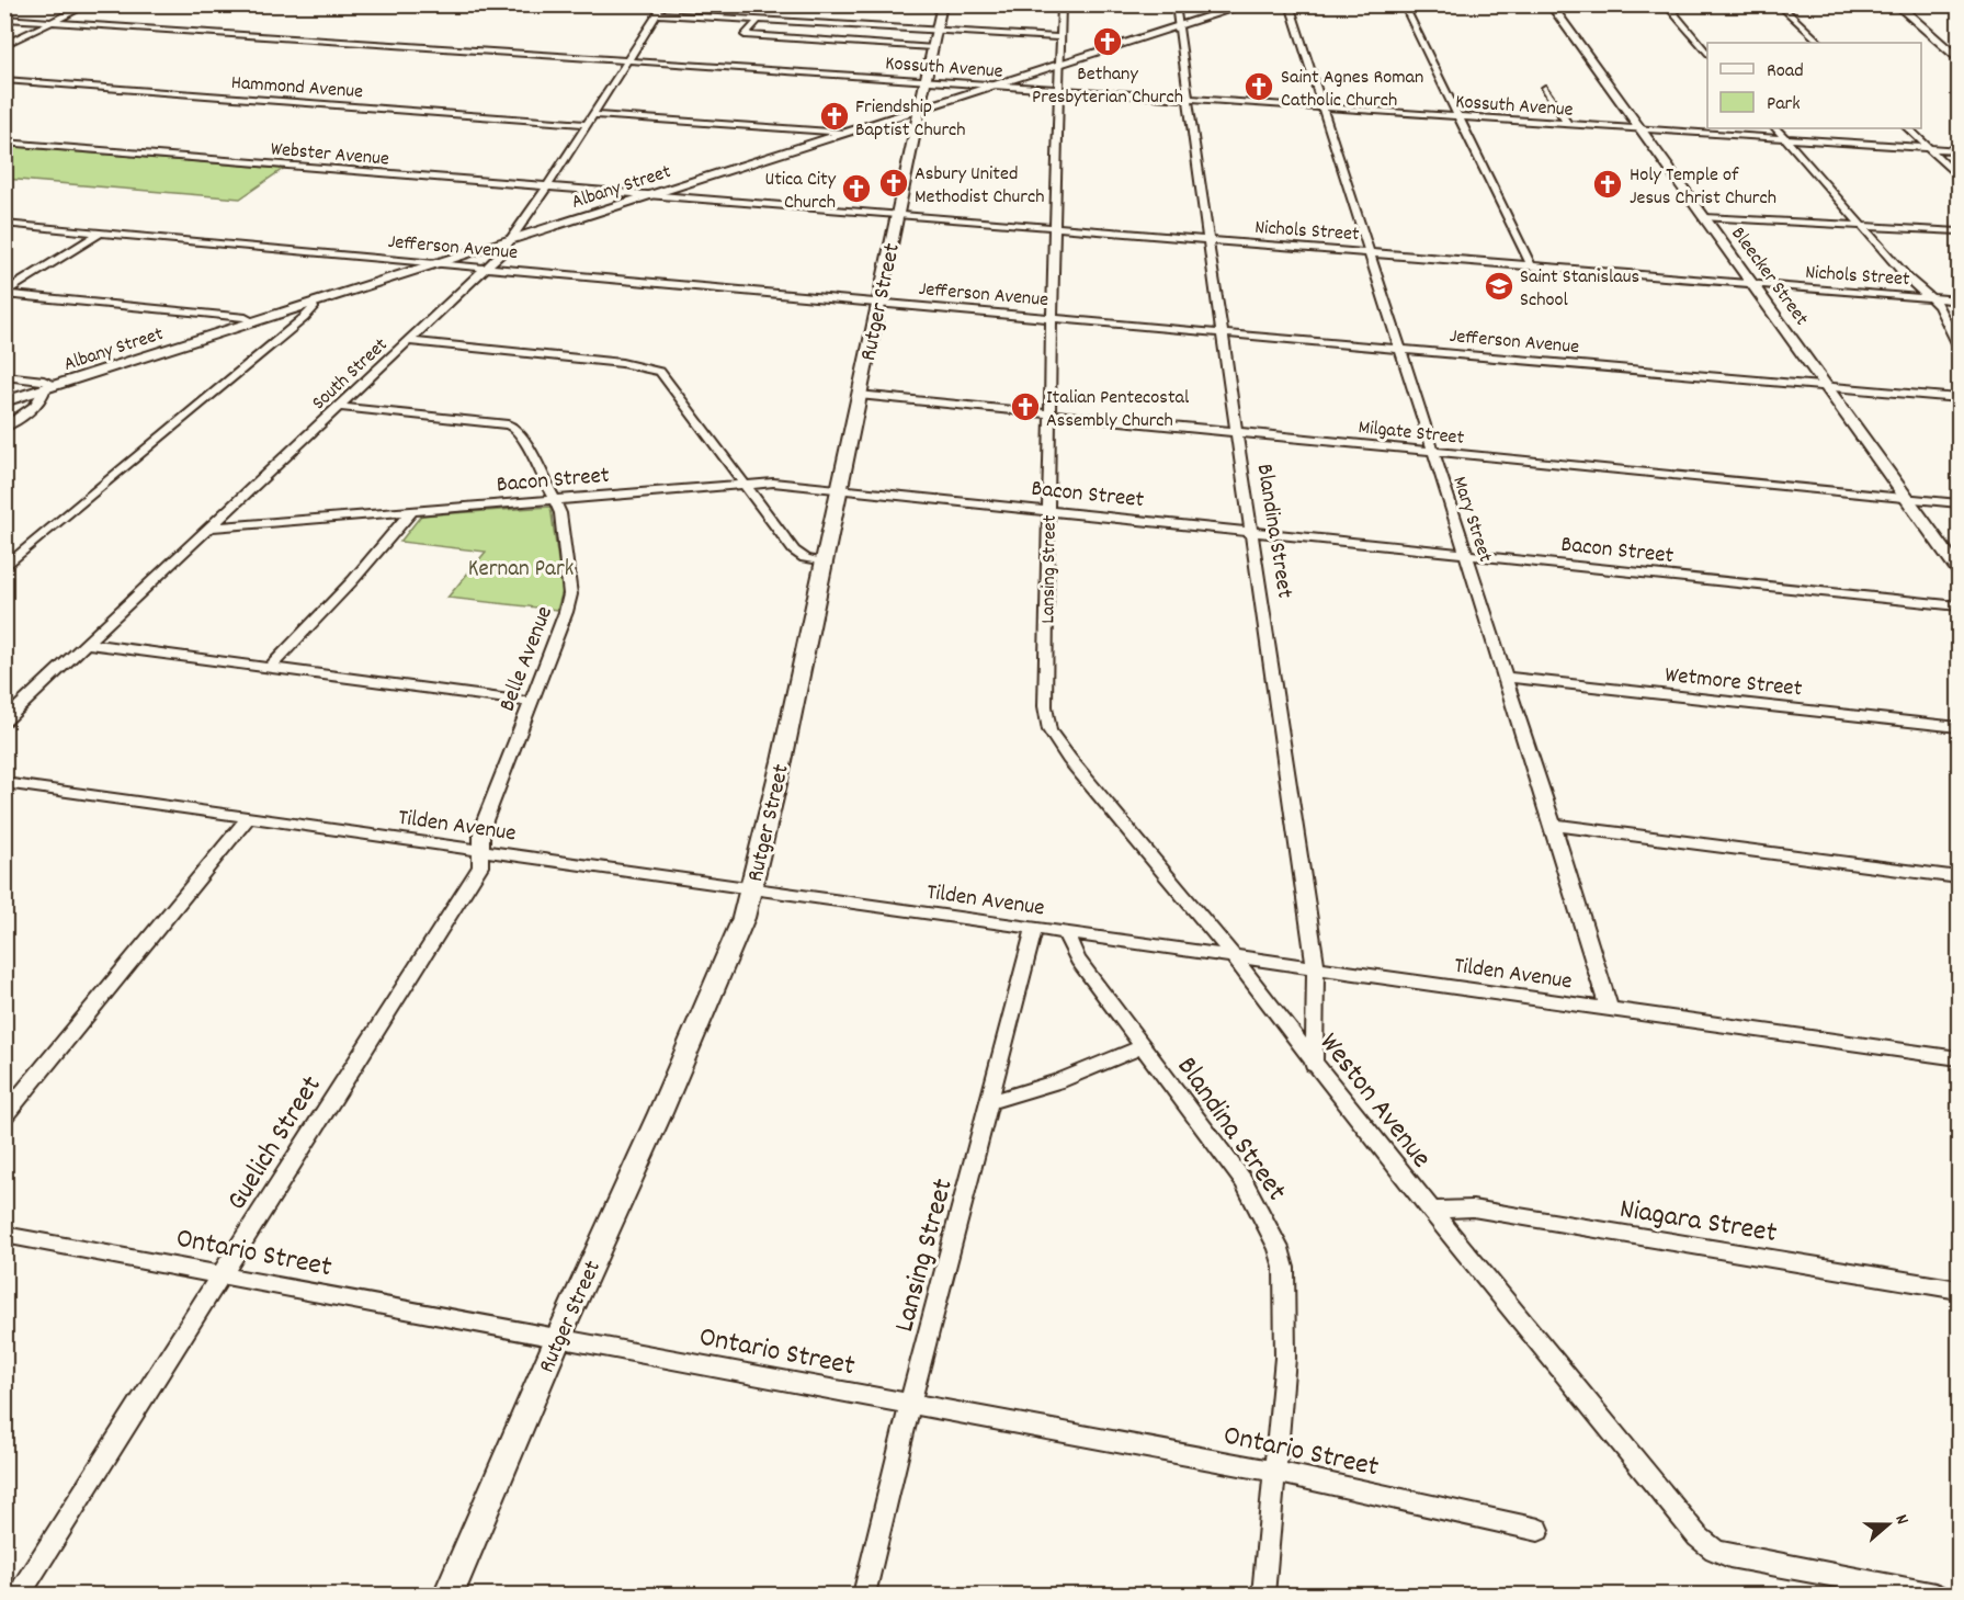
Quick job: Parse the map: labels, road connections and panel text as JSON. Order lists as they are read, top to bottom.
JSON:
{
  "streets": {
    "street": [
      "Kossuth Avenue",
      "Hammond Avenue",
      "Webster Avenue",
      "Albany Street",
      "Nichols Street",
      "Jefferson Avenue",
      "Bleecker Street",
      "Rutger Street",
      "South Street",
      "Milgate Street",
      "Bacon Street",
      "Mary Street",
      "Blandina Street",
      "Lansing Street",
      "Belle Avenue",
      "Wetmore Street",
      "Tilden Avenue",
      "Weston Avenue",
      "Guelich Street",
      "Niagara Street",
      "Ontario Street"
    ]
  },
  "crossings": [
    ["Kossuth Avenue", "Albany Street"],
    ["Kossuth Avenue", "Bleecker Street"],
    ["Kossuth Avenue", "Rutger Street"],
    ["Kossuth Avenue", "South Street"],
    ["Kossuth Avenue", "Mary Street"],
    ["Kossuth Avenue", "Blandina Street"],
    ["Kossuth Avenue", "Lansing Street"],
    ["Hammond Avenue", "Albany Street"],
    ["Hammond Avenue", "South Street"],
    ["Webster Avenue", "Albany Street"],
    ["Webster Avenue", "Nichols Street"],
    ["Webster Avenue", "South Street"],
    ["Albany Street", "Nichols Street"],
    ["Albany Street", "Jefferson Avenue"],
    ["Albany Street", "Rutger Street"],
    ["Albany Street", "South Street"],
    ["Albany Street", "Blandina Street"],
    ["Albany Street", "Lansing Street"],
    ["Nichols Street", "Bleecker Street"],
    ["Nichols Street", "Rutger Street"],
    ["Nichols Street", "Mary Street"],
    ["Nichols Street", "Blandina Street"],
    ["Nichols Street", "Lansing Street"],
    ["Jefferson Avenue", "Bleecker Street"],
    ["Jefferson Avenue", "Rutger Street"],
    ["Jefferson Avenue", "South Street"],
    ["Jefferson Avenue", "Mary Street"],
    ["Jefferson Avenue", "Blandina Street"],
    ["Jefferson Avenue", "Lansing Street"],
    ["Bleecker Street", "Milgate Street"],
    ["Rutger Street", "Milgate Street"],
    ["Rutger Street", "Bacon Street"],
    ["Rutger Street", "Tilden Avenue"],
    ["Rutger Street", "Ontario Street"],
    ["South Street", "Bacon Street"],
    ["South Street", "Belle Avenue"],
    ["Milgate Street", "Mary Street"],
    ["Milgate Street", "Blandina Street"],
    ["Milgate Street", "Lansing Street"],
    ["Bacon Street", "Mary Street"],
    ["Bacon Street", "Blandina Street"],
    ["Bacon Street", "Lansing Street"],
    ["Bacon Street", "Belle Avenue"],
    ["Mary Street", "Wetmore Street"],
    ["Mary Street", "Tilden Avenue"],
    ["Blandina Street", "Tilden Avenue"],
    ["Blandina Street", "Weston Avenue"],
    ["Blandina Street", "Ontario Street"],
    ["Lansing Street", "Tilden Avenue"],
    ["Lansing Street", "Weston Avenue"],
    ["Lansing Street", "Ontario Street"],
    ["Belle Avenue", "Tilden Avenue"],
    ["Belle Avenue", "Guelich Street"],
    ["Tilden Avenue", "Weston Avenue"],
    ["Tilden Avenue", "Guelich Street"],
    ["Weston Avenue", "Niagara Street"],
    ["Guelich Street", "Ontario Street"]
  ],
  "parks": ["Kernan Park"],
  "places": {
    "church": [
      "Bethany Presbyterian Church",
      "Saint Agnes Roman Catholic Church",
      "Friendship Baptist Church",
      "Asbury United Methodist Church",
      "Holy Temple of Jesus Christ Church",
      "Utica City Church",
      "Italian Pentecostal Assembly Church"
    ],
    "school or university": ["Saint Stanislaus School"]
  },
  "legend": ["Road", "Park"],
  "north": "right"
}
